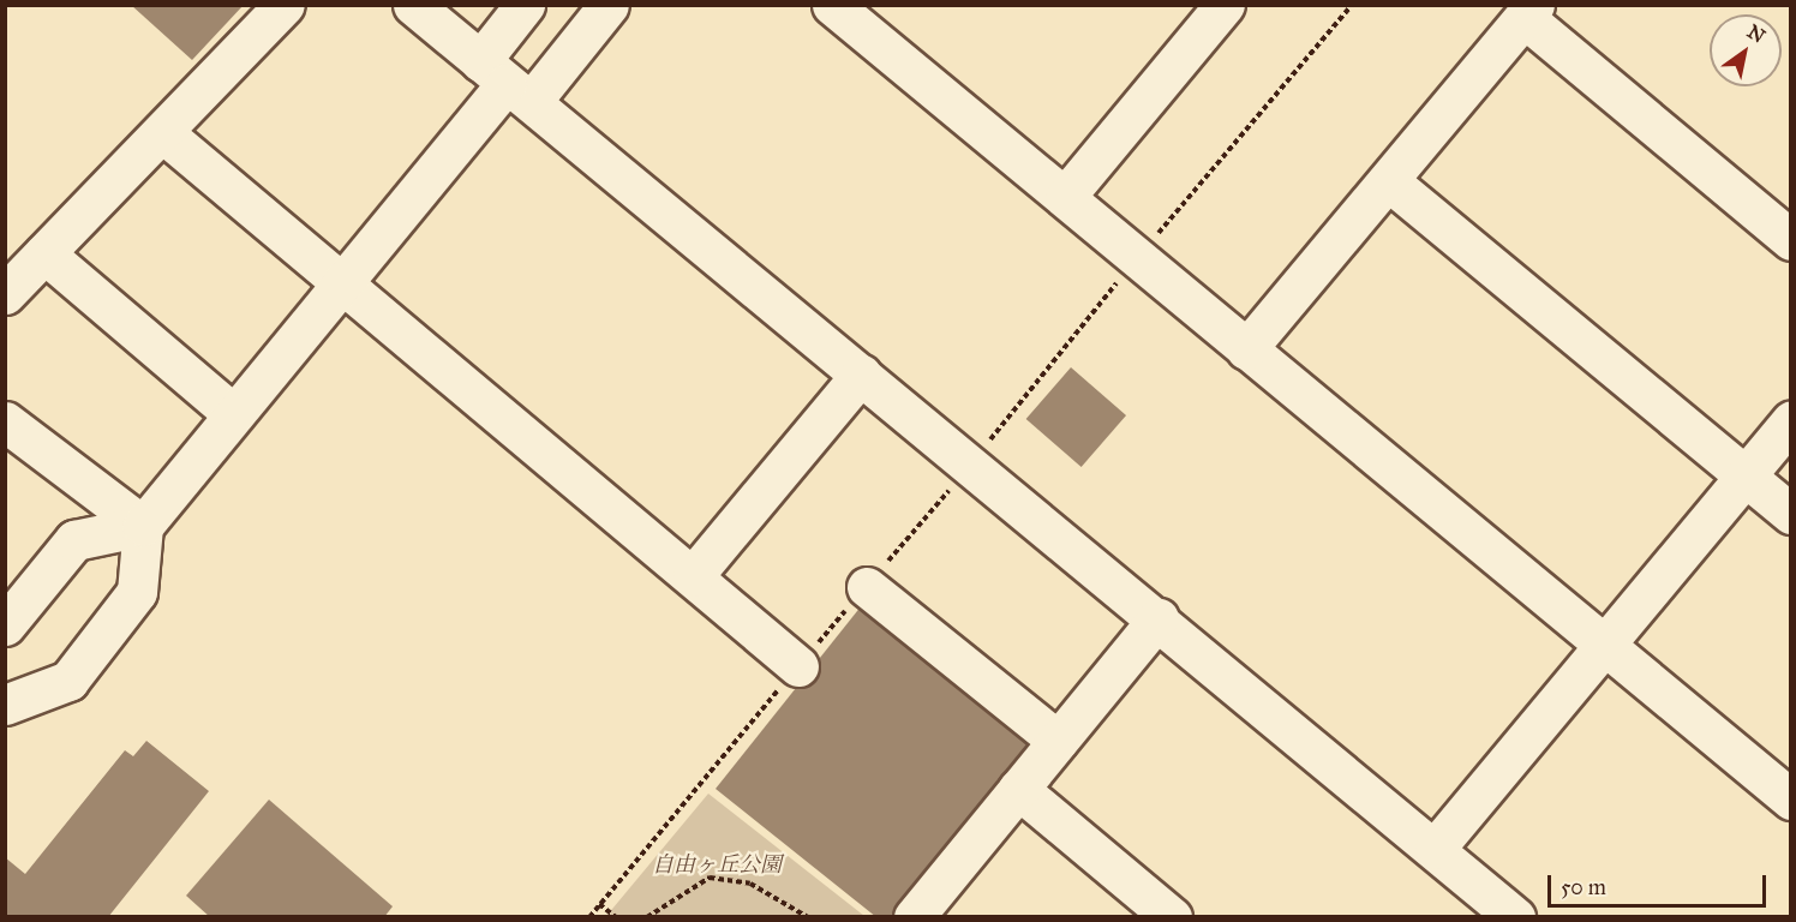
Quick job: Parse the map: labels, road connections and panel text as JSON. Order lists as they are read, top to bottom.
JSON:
{
  "parks": ["自由ヶ丘公園"],
  "scale_bar": "50 m",
  "north": "top right"
}
